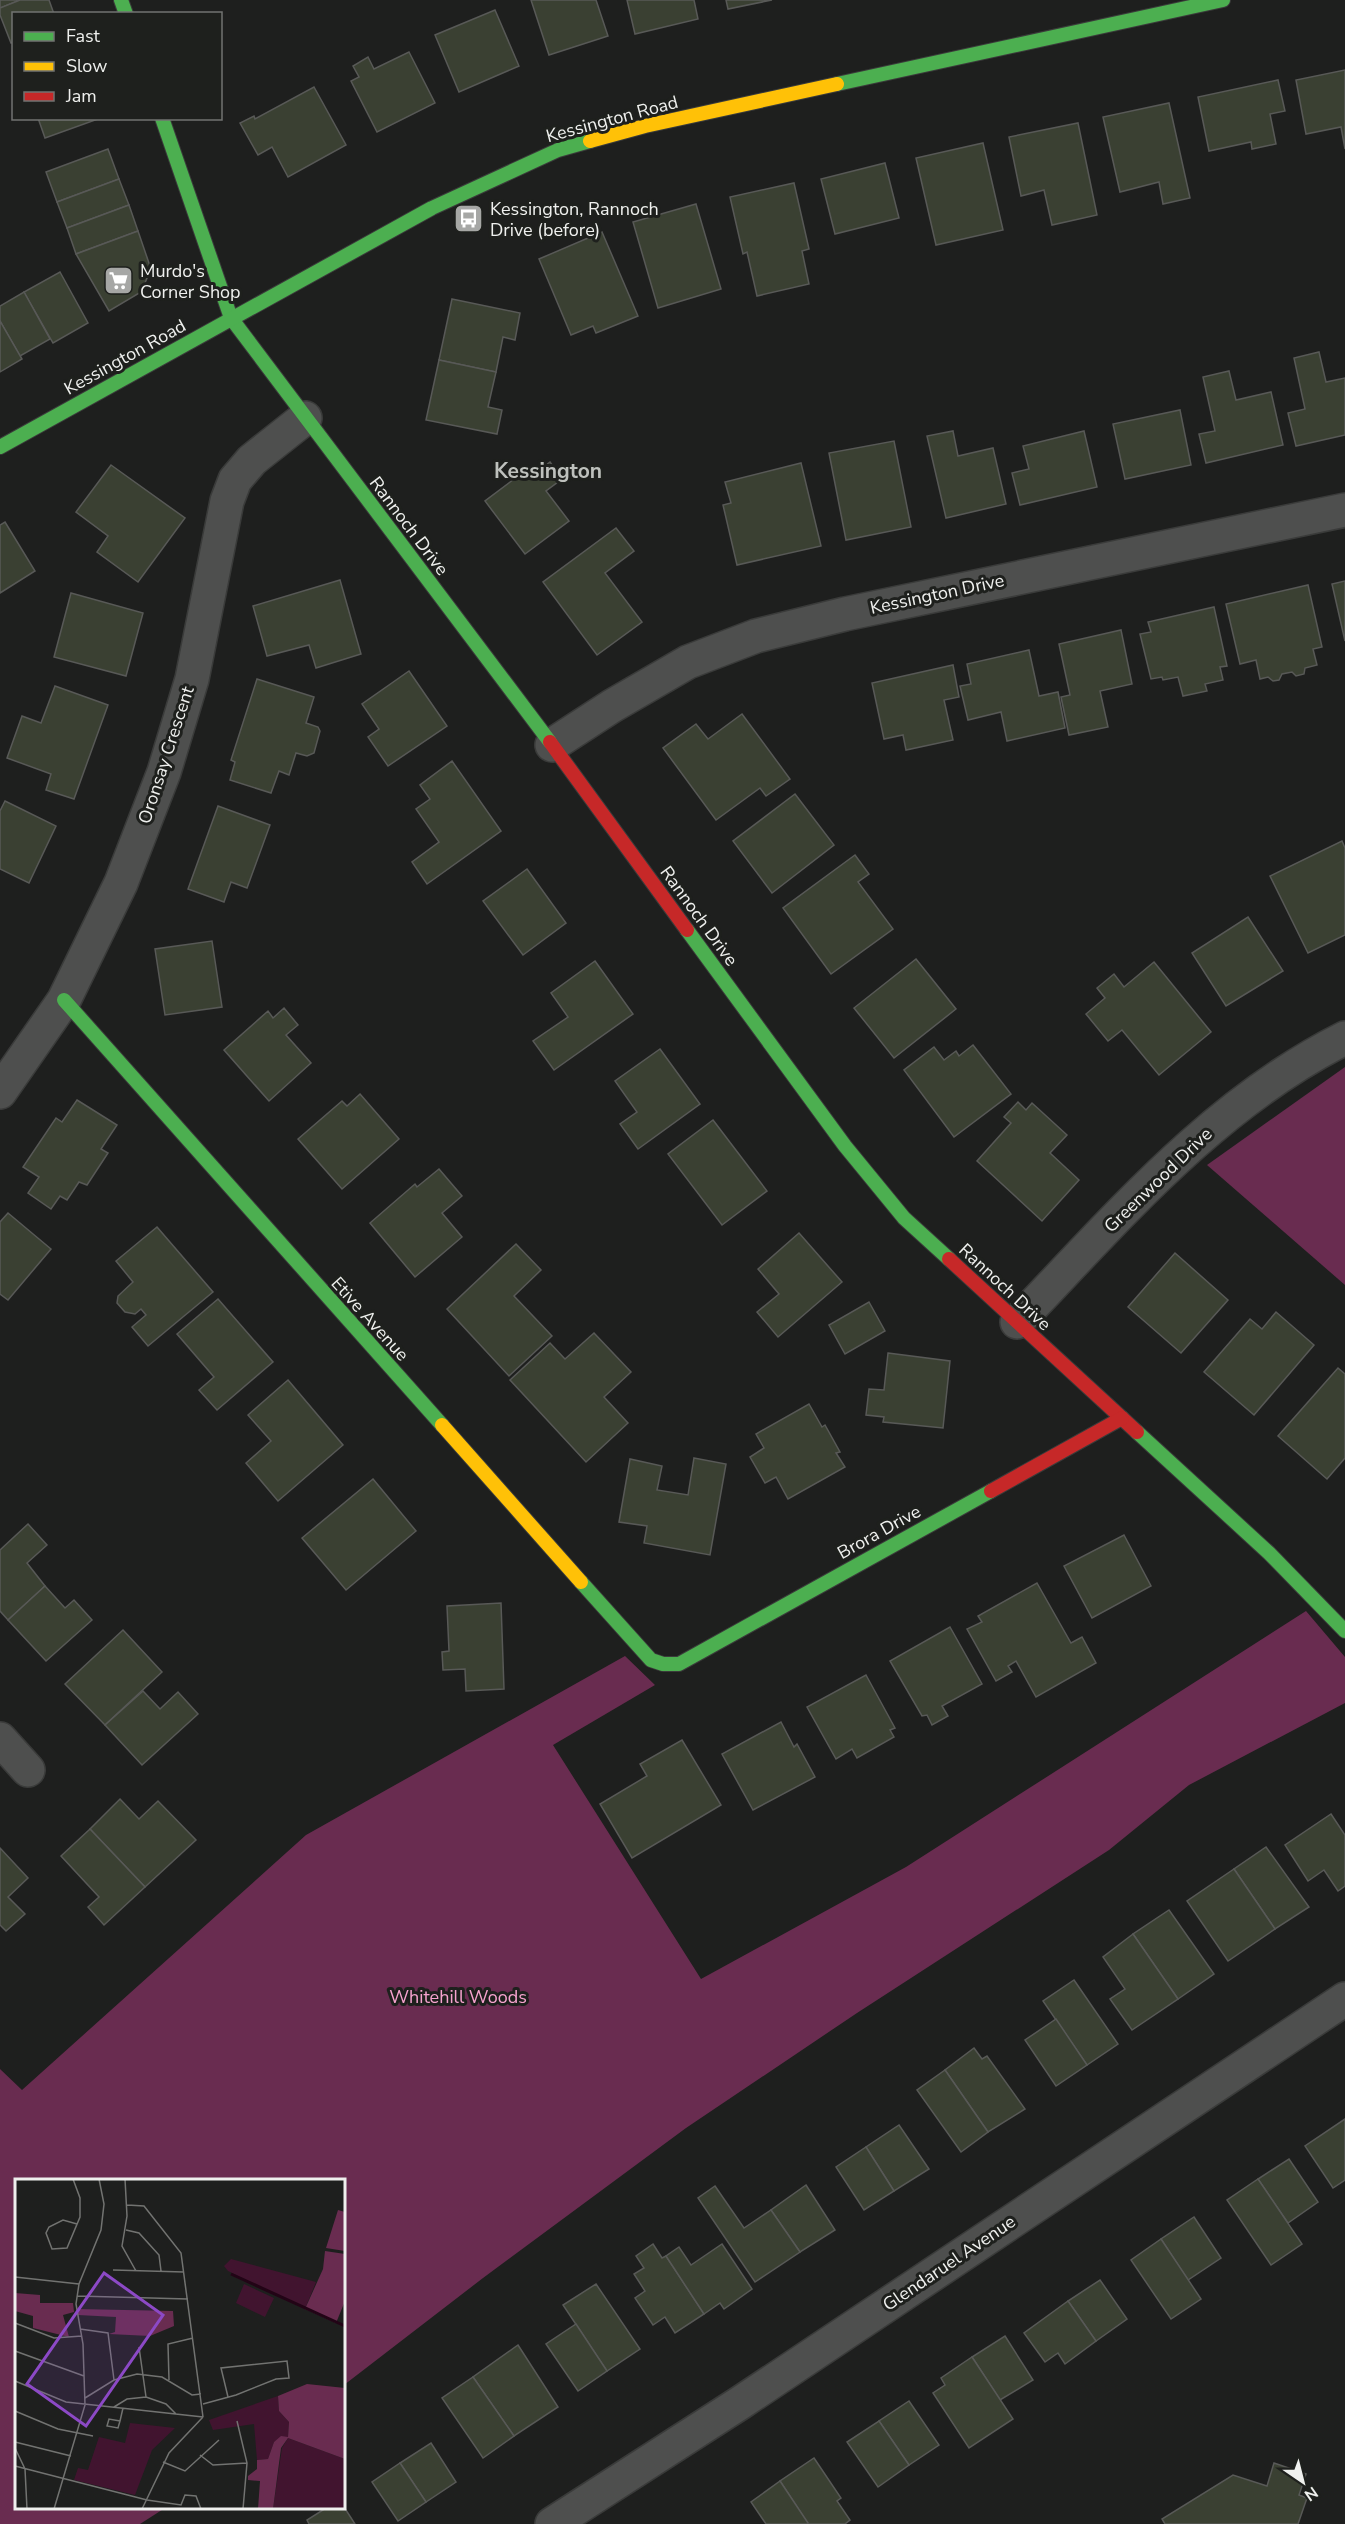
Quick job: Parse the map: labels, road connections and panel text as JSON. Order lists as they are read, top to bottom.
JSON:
{
  "streets": {
    "street": [
      "Kessington Road",
      "Rannoch Drive",
      "Kessington Drive",
      "Oronsay Crescent",
      "Greenwood Drive",
      "Etive Avenue",
      "Brora Drive",
      "Glendaruel Avenue"
    ]
  },
  "crossings": [
    ["Kessington Road", "Rannoch Drive"],
    ["Rannoch Drive", "Kessington Drive"],
    ["Rannoch Drive", "Oronsay Crescent"],
    ["Rannoch Drive", "Greenwood Drive"],
    ["Rannoch Drive", "Brora Drive"],
    ["Oronsay Crescent", "Etive Avenue"],
    ["Etive Avenue", "Brora Drive"]
  ],
  "districts": ["Kessington"],
  "parks": ["Whitehill Woods"],
  "places": {
    "bus stop": ["Kessington, Rannoch Drive (before)"],
    "supermarket": ["Murdo's Corner Shop"]
  },
  "legend": ["Fast", "Slow", "Jam"],
  "north": "bottom right"
}
